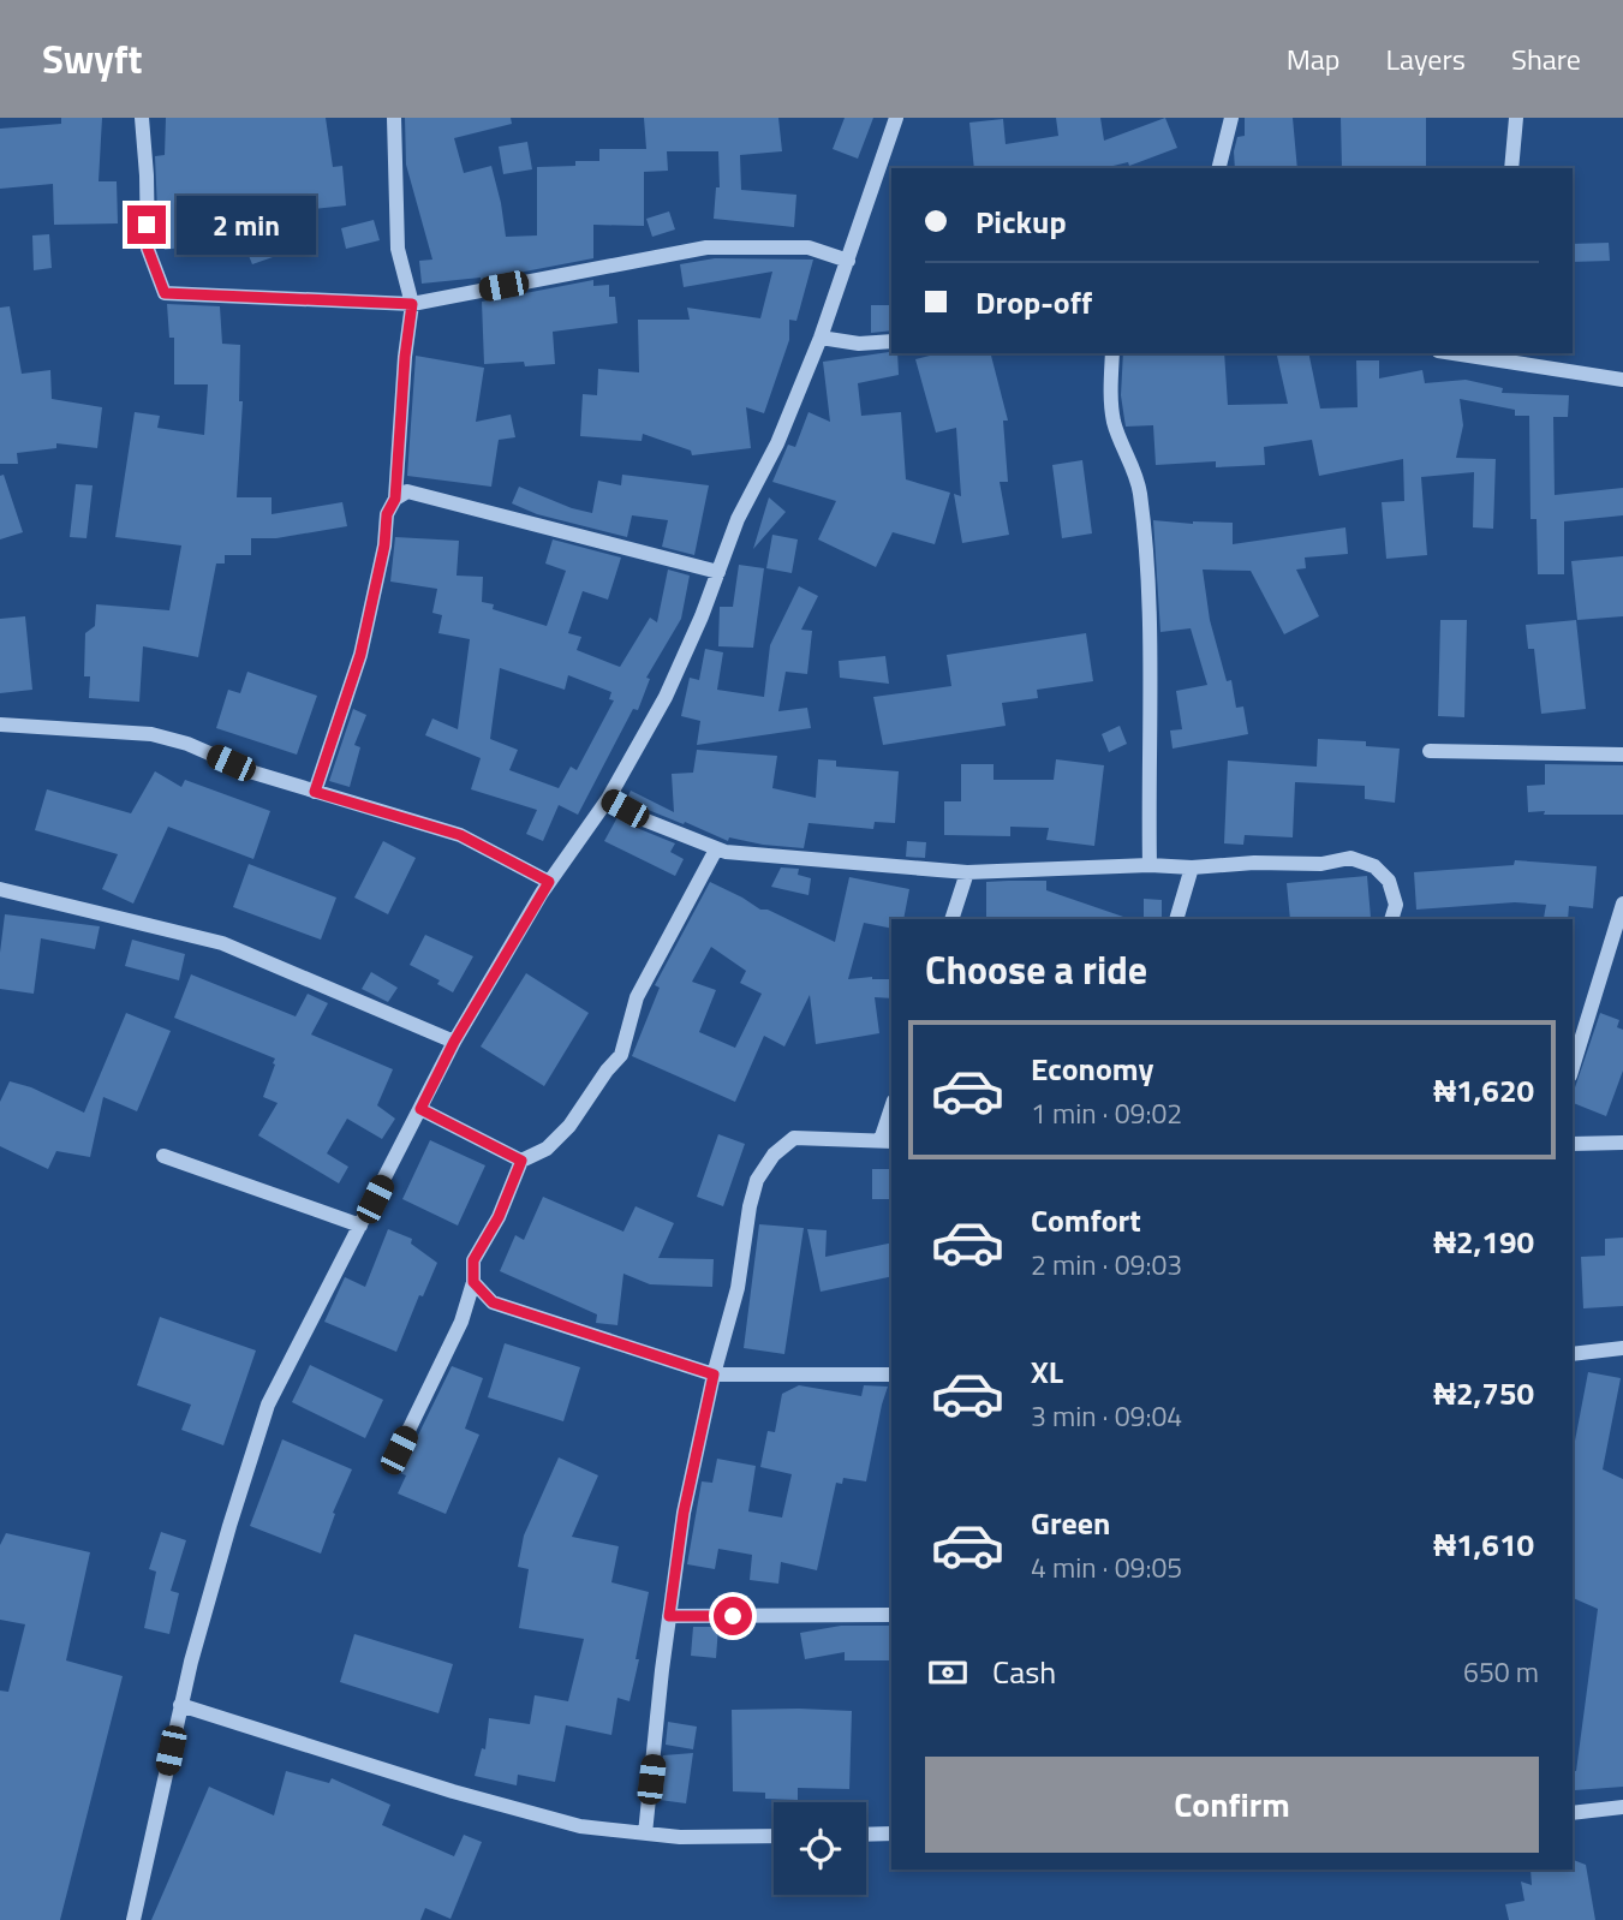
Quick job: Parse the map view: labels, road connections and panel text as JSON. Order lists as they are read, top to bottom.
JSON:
{
  "page": {
    "header": "Swyft",
    "nav": ["Map", "Layers", "Share"],
    "banner": ["Pickup", "Drop-off"],
    "bubble": "2 min",
    "heading": "Choose a ride",
    "list": [
      {
        "name": "Economy",
        "note": "1 min · 09:02",
        "value": "₦1,620"
      },
      {
        "name": "Comfort",
        "note": "2 min · 09:03",
        "value": "₦2,190"
      },
      {
        "name": "XL",
        "note": "3 min · 09:04",
        "value": "₦2,750"
      },
      {
        "name": "Green",
        "note": "4 min · 09:05",
        "value": "₦1,610"
      }
    ],
    "pay": ["Cash", "650 m"],
    "buttons": "Confirm"
  }
}
